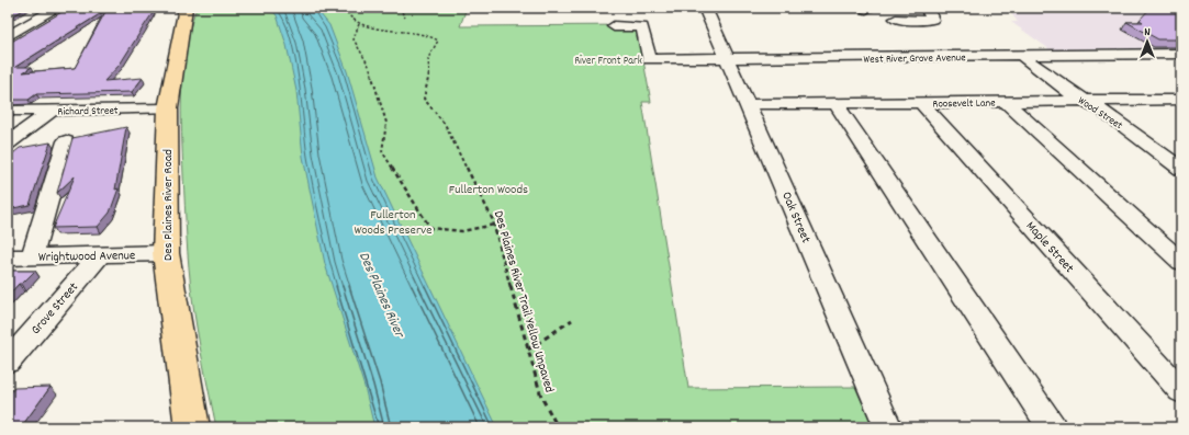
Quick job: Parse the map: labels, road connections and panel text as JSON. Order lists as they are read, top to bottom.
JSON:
{
  "streets": {
    "main road": ["Des Plaines River Road"],
    "street": [
      "West River Grove Avenue",
      "Roosevelt Lane",
      "Richard Street",
      "Wood Street",
      "Oak Street",
      "Maple Street",
      "Wrightwood Avenue",
      "Grove Street"
    ],
    "path": ["Des Plaines River Trail Yellow Unpaved"]
  },
  "crossings": [
    ["West River Grove Avenue", "Wood Street"],
    ["West River Grove Avenue", "Oak Street"],
    ["Roosevelt Lane", "Wood Street"],
    ["Roosevelt Lane", "Oak Street"],
    ["Roosevelt Lane", "Maple Street"],
    ["Richard Street", "Des Plaines River Road"],
    ["Des Plaines River Road", "Wrightwood Avenue"],
    ["Wrightwood Avenue", "Grove Street"]
  ],
  "water": ["Des Plaines River"],
  "parks": ["River Front Park", "Fullerton Woods", "Fullerton Woods Preserve"],
  "north": "top"
}
